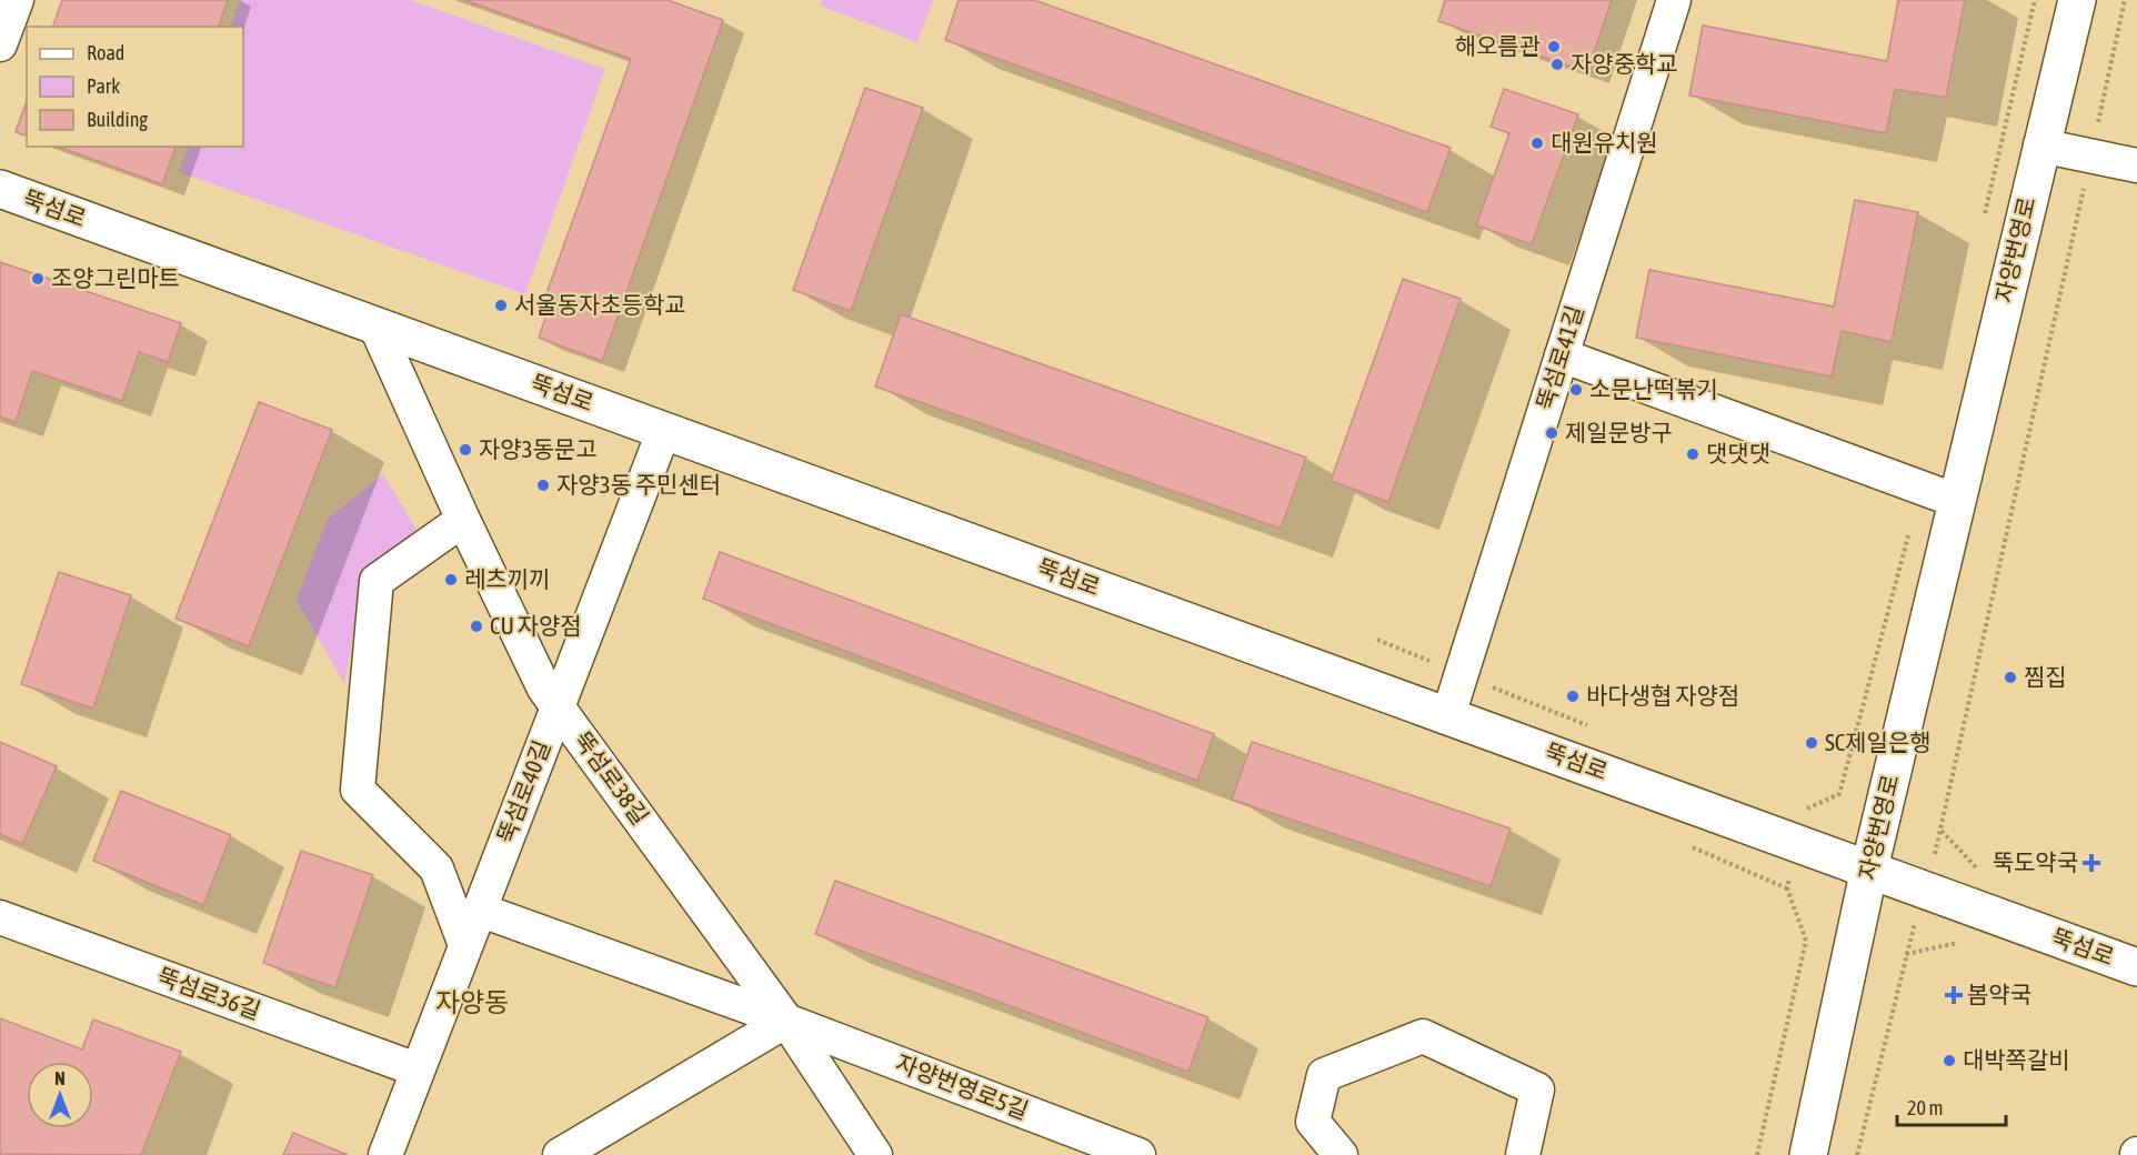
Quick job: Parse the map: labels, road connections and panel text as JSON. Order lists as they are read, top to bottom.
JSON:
{
  "streets": {
    "main road": ["뚝섬로", "자양번영로"],
    "street": [
      "뚝섬로41길",
      "뚝섬로38길",
      "뚝섬로40길",
      "뚝섬로36길",
      "자양번영로5길"
    ]
  },
  "crossings": [
    ["뚝섬로", "자양번영로"],
    ["뚝섬로", "뚝섬로41길"],
    ["뚝섬로", "뚝섬로38길"],
    ["뚝섬로", "뚝섬로40길"],
    ["뚝섬로38길", "뚝섬로40길"],
    ["뚝섬로38길", "자양번영로5길"],
    ["뚝섬로40길", "뚝섬로36길"],
    ["뚝섬로40길", "자양번영로5길"]
  ],
  "districts": ["자양동"],
  "places": {
    "other": [
      "해오름관",
      "자양중학교",
      "대원유치원",
      "조양그린마트",
      "서울동자초등학교",
      "소문난떡볶기",
      "제일문방구",
      "자양3동문고",
      "댓댓댓",
      "자양3동 주민센터",
      "레츠끼끼",
      "CU 자양점",
      "찜집",
      "바다생협 자양점",
      "SC제일은행",
      "대박쪽갈비"
    ],
    "health": ["뚝도약국", "봄약국"]
  },
  "legend": ["Road", "Park", "Building"],
  "scale_bar": "20 m",
  "north": "top"
}
